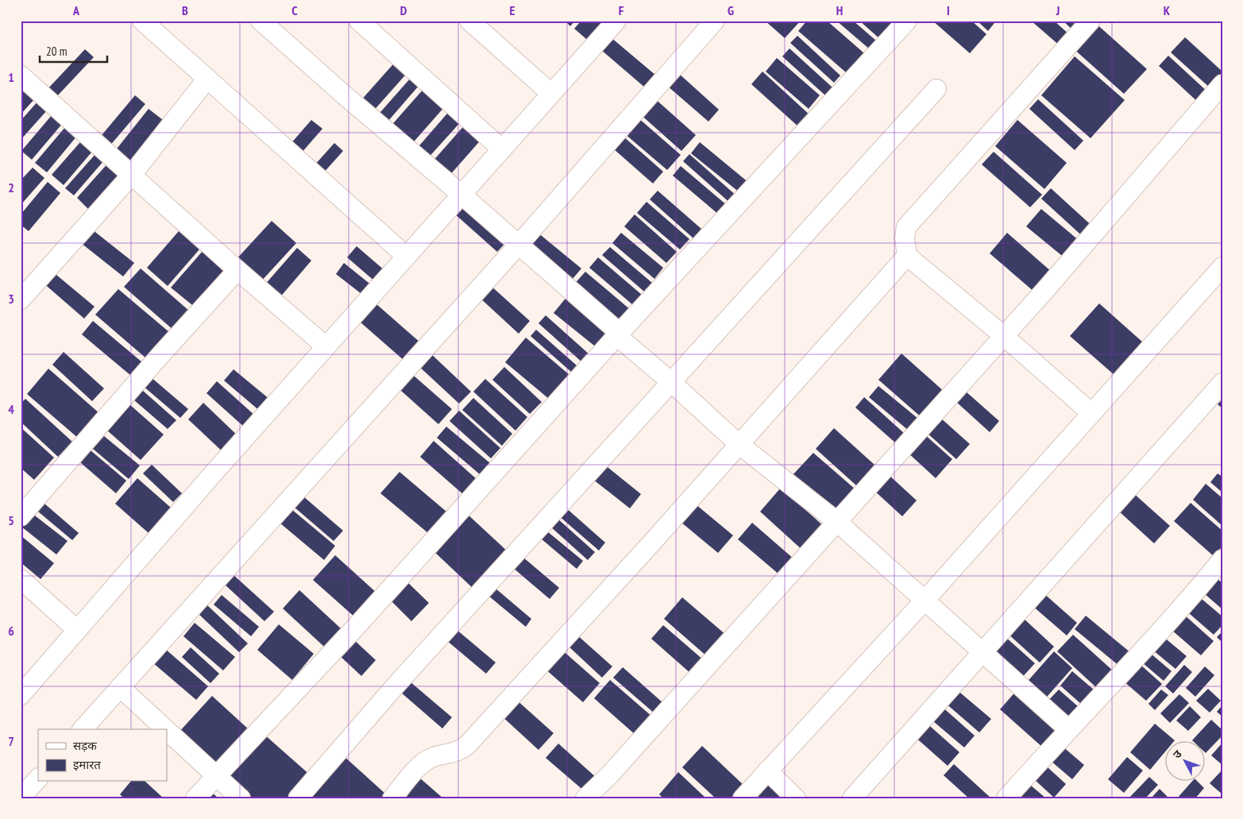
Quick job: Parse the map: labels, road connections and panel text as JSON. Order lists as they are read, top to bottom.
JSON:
{
  "legend": ["सड़क", "इमारत"],
  "scale_bar": "20 m",
  "north": "top left",
  "grid": {
    "columns": [
      "A",
      "B",
      "C",
      "D",
      "E",
      "F",
      "G",
      "H",
      "I",
      "J",
      "K"
    ],
    "rows": [
      "1",
      "2",
      "3",
      "4",
      "5",
      "6",
      "7"
    ]
  }
}
